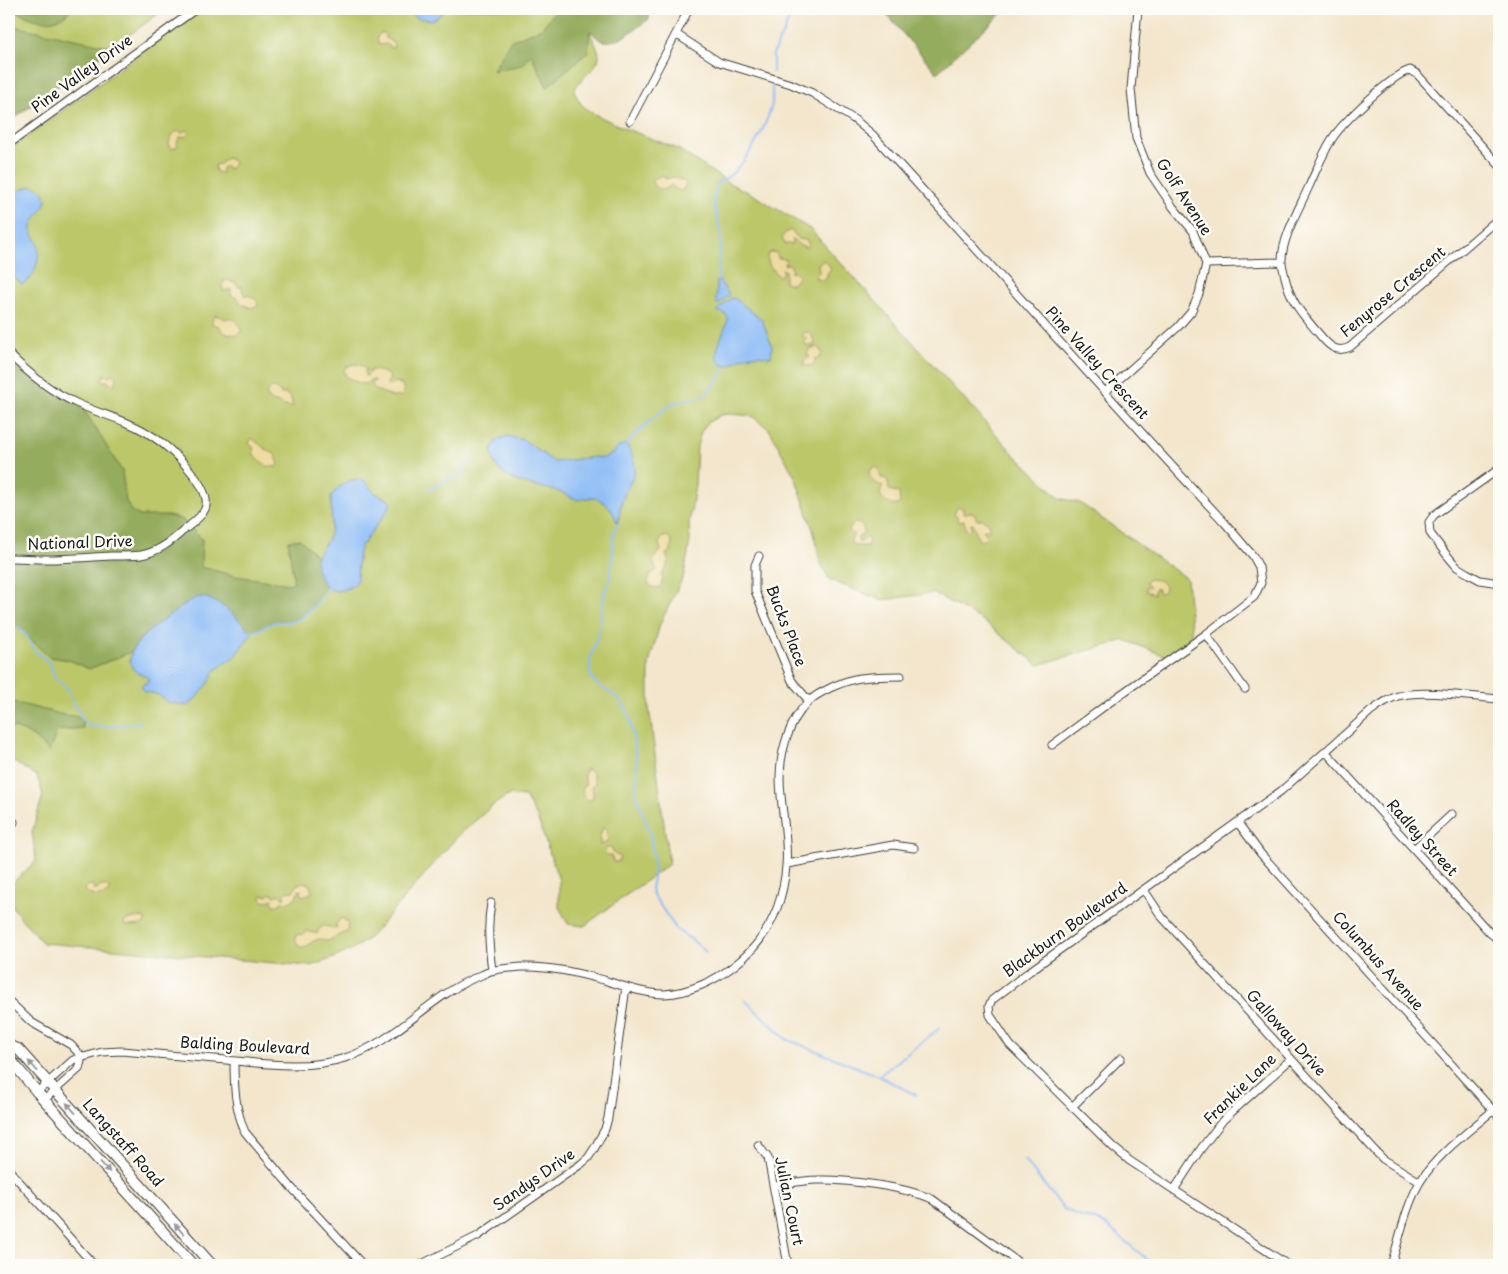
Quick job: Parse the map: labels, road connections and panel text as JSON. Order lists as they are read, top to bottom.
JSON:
{
  "streets": {
    "main road": ["Langstaff Road"],
    "street": [
      "Pine Valley Drive",
      "Golf Avenue",
      "Fenyrose Crescent",
      "Pine Valley Crescent",
      "National Drive",
      "Bucks Place",
      "Radley Street",
      "Blackburn Boulevard",
      "Columbus Avenue",
      "Galloway Drive",
      "Balding Boulevard",
      "Frankie Lane",
      "Sandys Drive",
      "Julian Court"
    ]
  },
  "crossings": [
    ["Bucks Place", "Balding Boulevard"],
    ["Radley Street", "Blackburn Boulevard"],
    ["Blackburn Boulevard", "Columbus Avenue"],
    ["Blackburn Boulevard", "Galloway Drive"],
    ["Blackburn Boulevard", "Frankie Lane"],
    ["Galloway Drive", "Frankie Lane"],
    ["Balding Boulevard", "Sandys Drive"]
  ]
}
